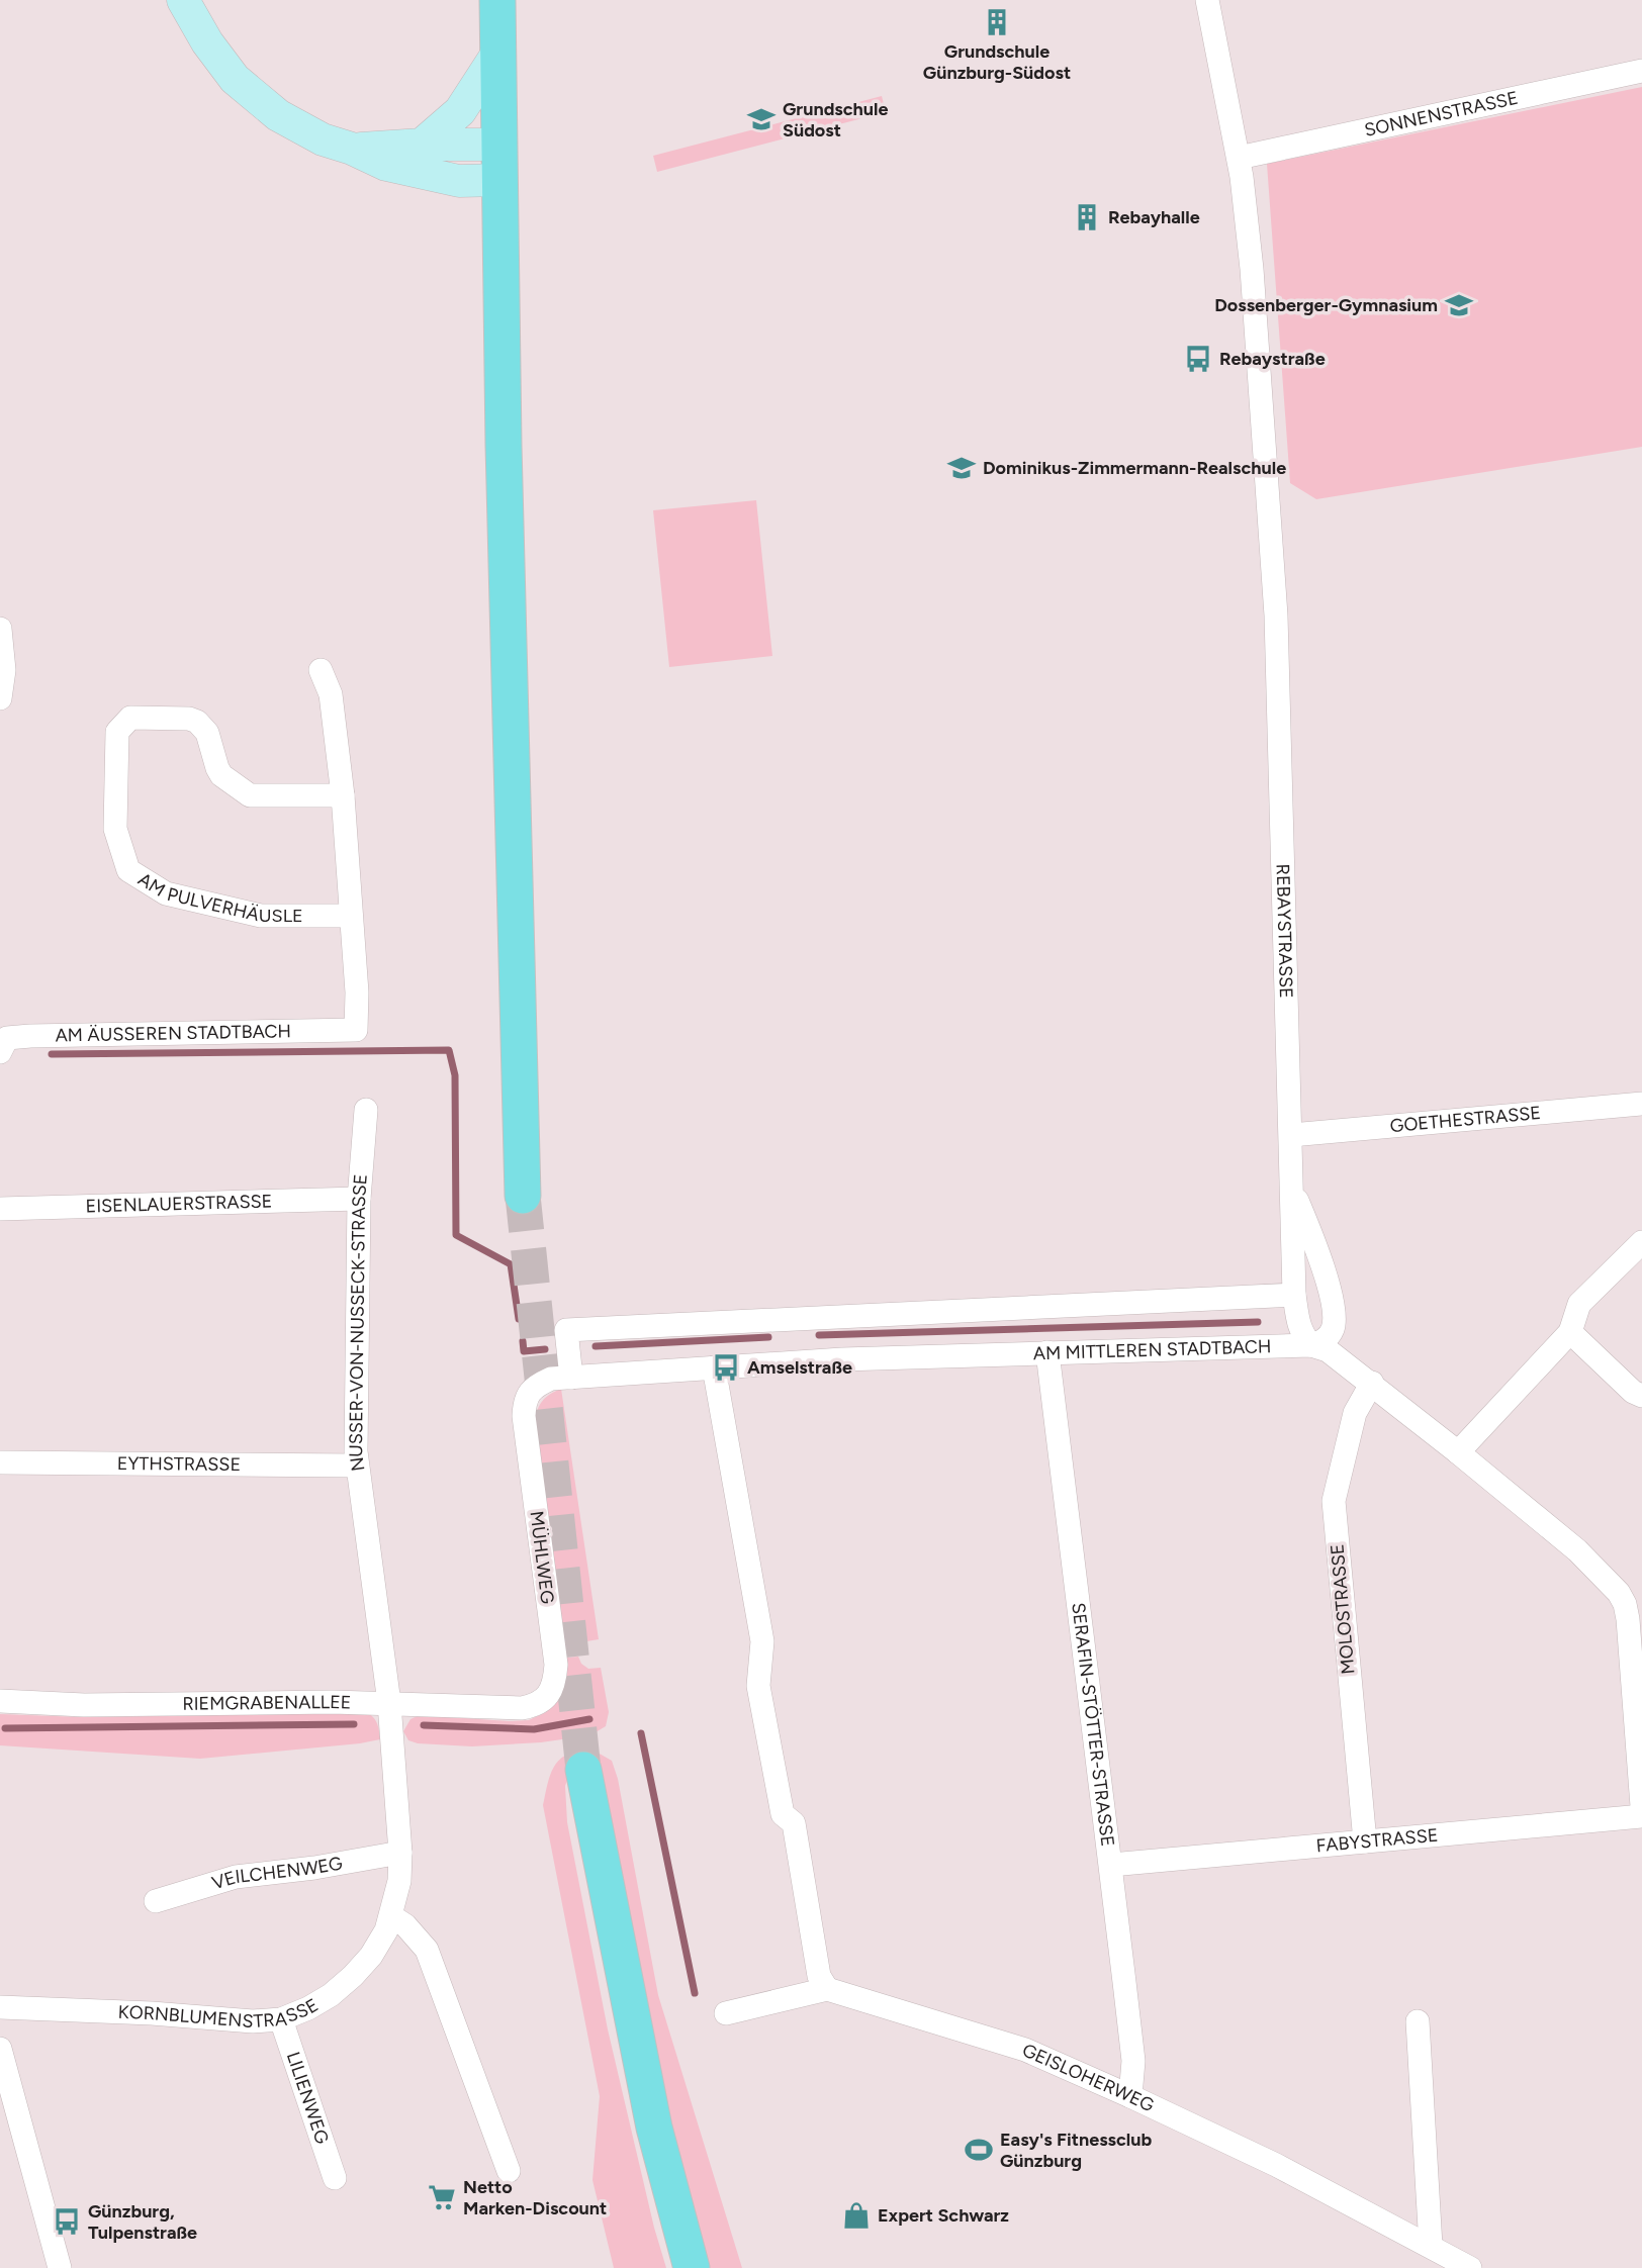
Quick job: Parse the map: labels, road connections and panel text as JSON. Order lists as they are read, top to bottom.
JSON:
{
  "streets": {
    "street": [
      "SONNENSTRASSE",
      "AM PULVERHÄUSLE",
      "REBAYSTRASSE",
      "AM ÄUSSEREN STADTBACH",
      "GOETHESTRASSE",
      "EISENLAUERSTRASSE",
      "NUSSER-VON-NUSSECK-STRASSE",
      "AM MITTLEREN STADTBACH",
      "EYTHSTRASSE",
      "MÜHLWEG",
      "MOLOSTRASSE",
      "RIEMGRABENALLEE",
      "SERAFIN-STÖTTER-STRASSE",
      "FABYSTRASSE",
      "VEILCHENWEG",
      "KORNBLUMENSTRASSE",
      "GEISLOHERWEG",
      "LILIENWEG"
    ]
  },
  "crossings": [
    ["SONNENSTRASSE", "REBAYSTRASSE"],
    ["AM PULVERHÄUSLE", "AM ÄUSSEREN STADTBACH"],
    ["REBAYSTRASSE", "GOETHESTRASSE"],
    ["REBAYSTRASSE", "AM MITTLEREN STADTBACH"],
    ["EISENLAUERSTRASSE", "NUSSER-VON-NUSSECK-STRASSE"],
    ["NUSSER-VON-NUSSECK-STRASSE", "EYTHSTRASSE"],
    ["NUSSER-VON-NUSSECK-STRASSE", "RIEMGRABENALLEE"],
    ["NUSSER-VON-NUSSECK-STRASSE", "KORNBLUMENSTRASSE"],
    ["AM MITTLEREN STADTBACH", "MÜHLWEG"],
    ["AM MITTLEREN STADTBACH", "MOLOSTRASSE"],
    ["AM MITTLEREN STADTBACH", "SERAFIN-STÖTTER-STRASSE"],
    ["MÜHLWEG", "RIEMGRABENALLEE"],
    ["MOLOSTRASSE", "FABYSTRASSE"],
    ["RIEMGRABENALLEE", "KORNBLUMENSTRASSE"],
    ["SERAFIN-STÖTTER-STRASSE", "FABYSTRASSE"],
    ["SERAFIN-STÖTTER-STRASSE", "GEISLOHERWEG"],
    ["VEILCHENWEG", "KORNBLUMENSTRASSE"],
    ["KORNBLUMENSTRASSE", "LILIENWEG"]
  ],
  "places": {
    "building": ["Grundschule Günzburg-Südost", "Rebayhalle"],
    "school or university": ["Grundschule Südost", "Dossenberger-Gymnasium", "Dominikus-Zimmermann-Realschule"],
    "bus stop": ["Rebaystraße", "Amselstraße", "Günzburg, Tulpenstraße"],
    "sports": ["Easy's Fitnessclub Günzburg"],
    "supermarket": ["Netto Marken-Discount"],
    "shop": ["Expert Schwarz"]
  }
}
